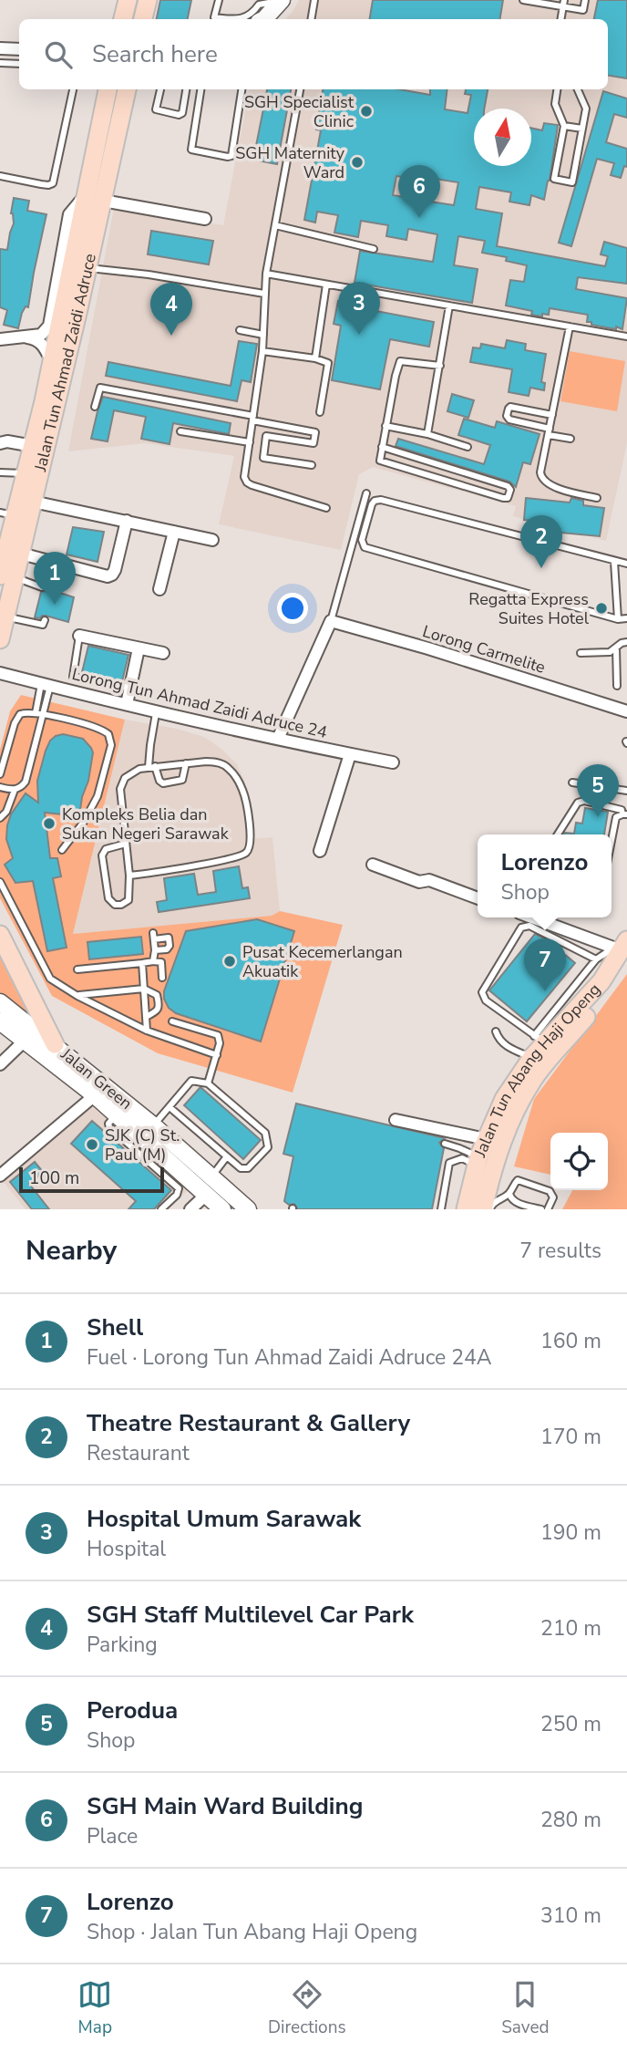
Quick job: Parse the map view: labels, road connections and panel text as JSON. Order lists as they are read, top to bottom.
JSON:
{
  "streets": {
    "main road": ["Jalan Tun Ahmad Zaidi Adruce", "Jalan Tun Abang Haji Openg", "Jalan Green"],
    "street": ["Lorong Carmelite", "Lorong Tun Ahmad Zaidi Adruce 24"]
  },
  "places": [
    "SGH Specialist Clinic",
    "SGH Maternity Ward",
    "Regatta Express Suites Hotel",
    "Kompleks Belia dan Sukan Negeri Sarawak",
    "Pusat Kecemerlangan Akuatik",
    "SJK (C) St. Paul (M)"
  ],
  "scale_bar": "100 m",
  "north": "top",
  "page": {
    "search": "Search here",
    "pins": [
      "6",
      "3",
      "4",
      "2",
      "1",
      "5",
      "7"
    ],
    "popup": ["Lorenzo", "Shop"],
    "scale": "100 m",
    "heading": ["Nearby", "7 results"],
    "list": [
      {
        "mark": "1",
        "name": "Shell",
        "note": "Fuel · Lorong Tun Ahmad Zaidi Adruce 24A",
        "value": "160 m"
      },
      {
        "mark": "2",
        "name": "Theatre Restaurant & Gallery",
        "note": "Restaurant",
        "value": "170 m"
      },
      {
        "mark": "3",
        "name": "Hospital Umum Sarawak",
        "note": "Hospital",
        "value": "190 m"
      },
      {
        "mark": "4",
        "name": "SGH Staff Multilevel Car Park",
        "note": "Parking",
        "value": "210 m"
      },
      {
        "mark": "5",
        "name": "Perodua",
        "note": "Shop",
        "value": "250 m"
      },
      {
        "mark": "6",
        "name": "SGH Main Ward Building",
        "note": "Place",
        "value": "280 m"
      },
      {
        "mark": "7",
        "name": "Lorenzo",
        "note": "Shop · Jalan Tun Abang Haji Openg",
        "value": "310 m"
      }
    ],
    "nav": ["Map", "Directions", "Saved"]
  }
}
